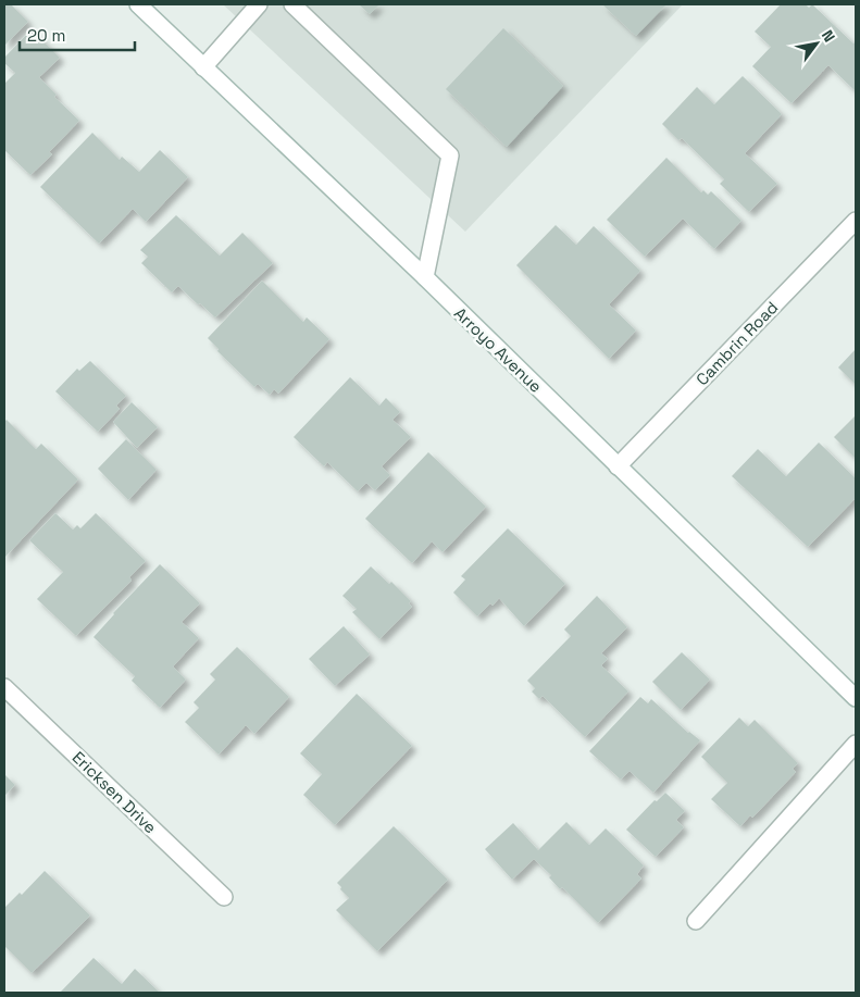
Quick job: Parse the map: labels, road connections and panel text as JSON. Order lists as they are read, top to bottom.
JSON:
{
  "streets": {
    "street": ["Cambrin Road", "Arroyo Avenue", "Ericksen Drive"]
  },
  "crossings": [
    ["Cambrin Road", "Arroyo Avenue"]
  ],
  "scale_bar": "20 m",
  "north": "top right"
}
